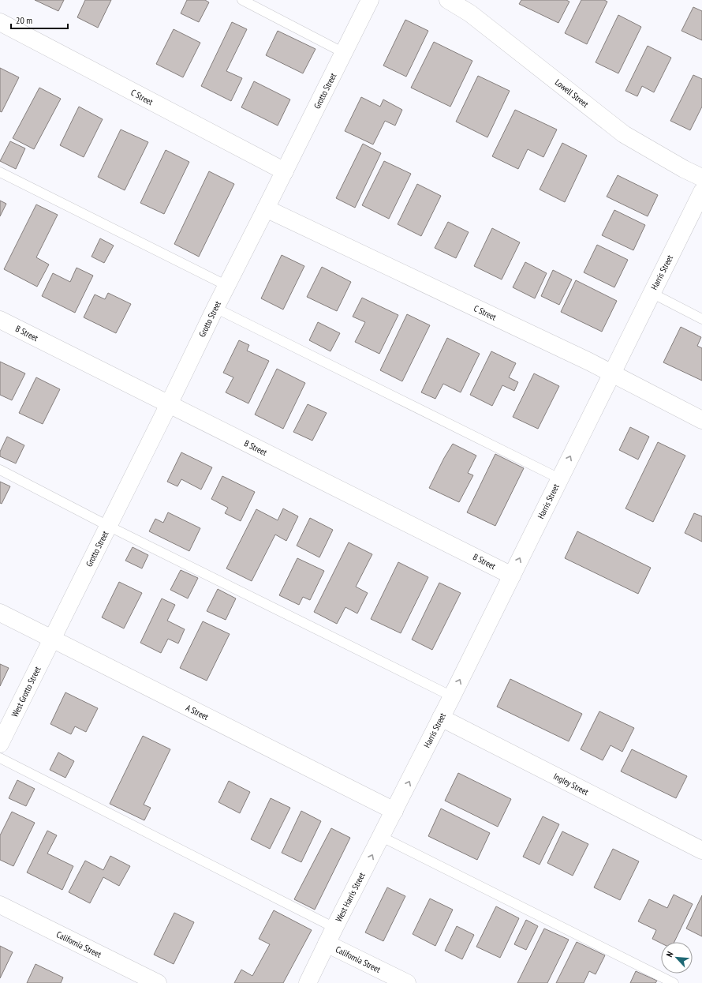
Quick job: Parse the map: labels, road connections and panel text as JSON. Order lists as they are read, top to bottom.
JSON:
{
  "streets": {
    "street": [
      "Grotto Street",
      "Lowell Street",
      "C Street",
      "Harris Street",
      "B Street",
      "West Grotto Street",
      "A Street",
      "Ingley Street",
      "West Harris Street",
      "California Street"
    ]
  },
  "crossings": [
    ["Grotto Street", "C Street"],
    ["Grotto Street", "B Street"],
    ["Grotto Street", "West Grotto Street"],
    ["Grotto Street", "A Street"],
    ["C Street", "Harris Street"],
    ["Harris Street", "B Street"],
    ["Harris Street", "A Street"],
    ["Harris Street", "Ingley Street"],
    ["Harris Street", "West Harris Street"],
    ["West Grotto Street", "A Street"],
    ["A Street", "West Harris Street"],
    ["West Harris Street", "California Street"]
  ],
  "one_way": ["Harris Street", "West Harris Street"],
  "scale_bar": "20 m",
  "north": "top left"
}
